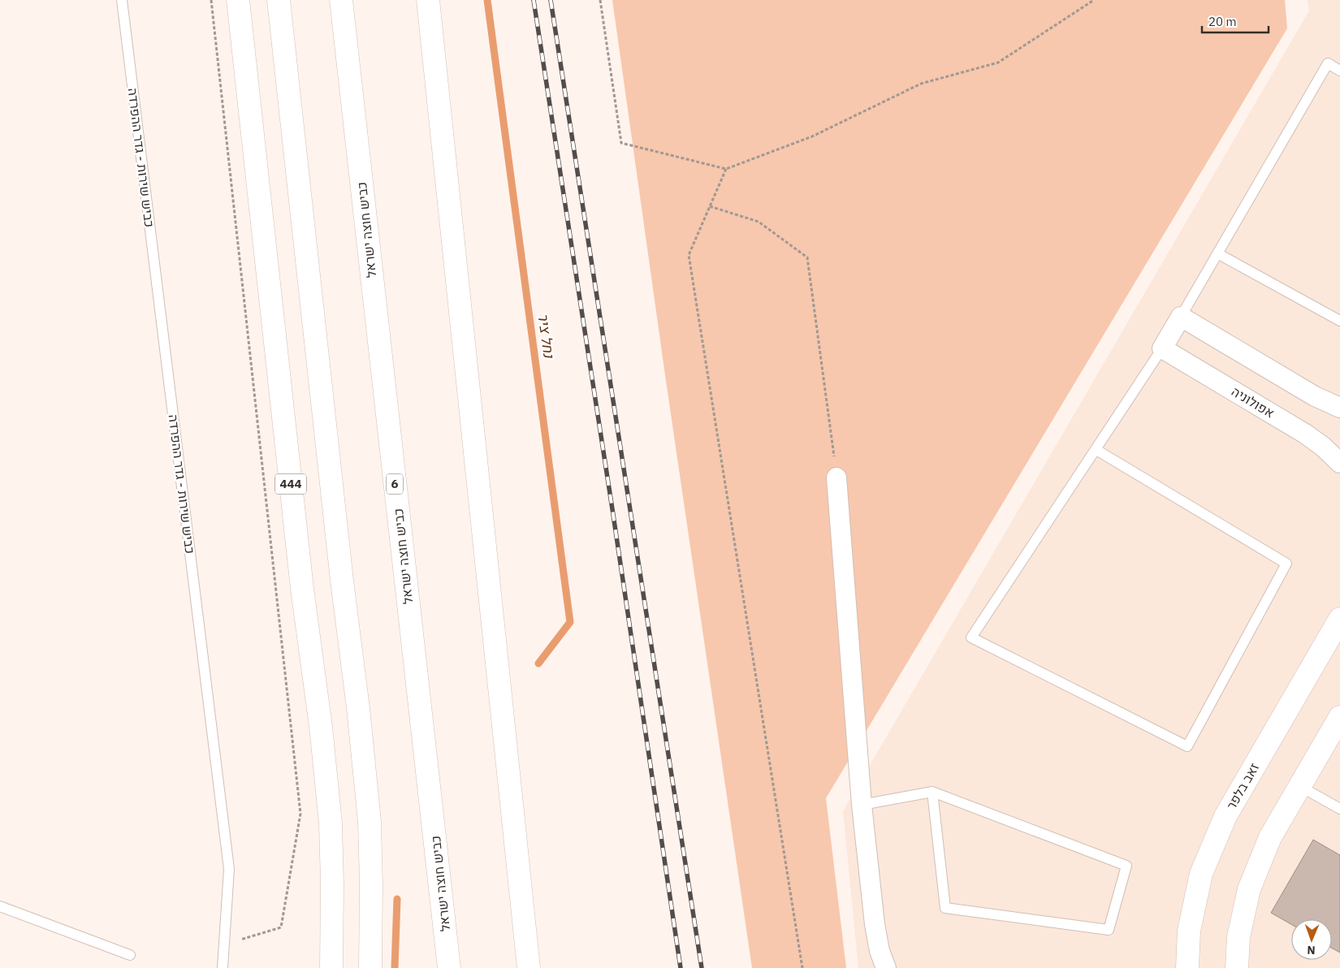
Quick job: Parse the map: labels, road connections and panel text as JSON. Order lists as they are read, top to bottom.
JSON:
{
  "streets": {
    "main road": [
      "כביש חוצה ישראל",
      "444",
      "6",
      "זאב בלפר"
    ],
    "street": ["אפולוניה"],
    "lane": ["כביש שירות - גדר ההפרדה"]
  },
  "water": ["נחל ציר"],
  "scale_bar": "20 m",
  "north": "bottom"
}
